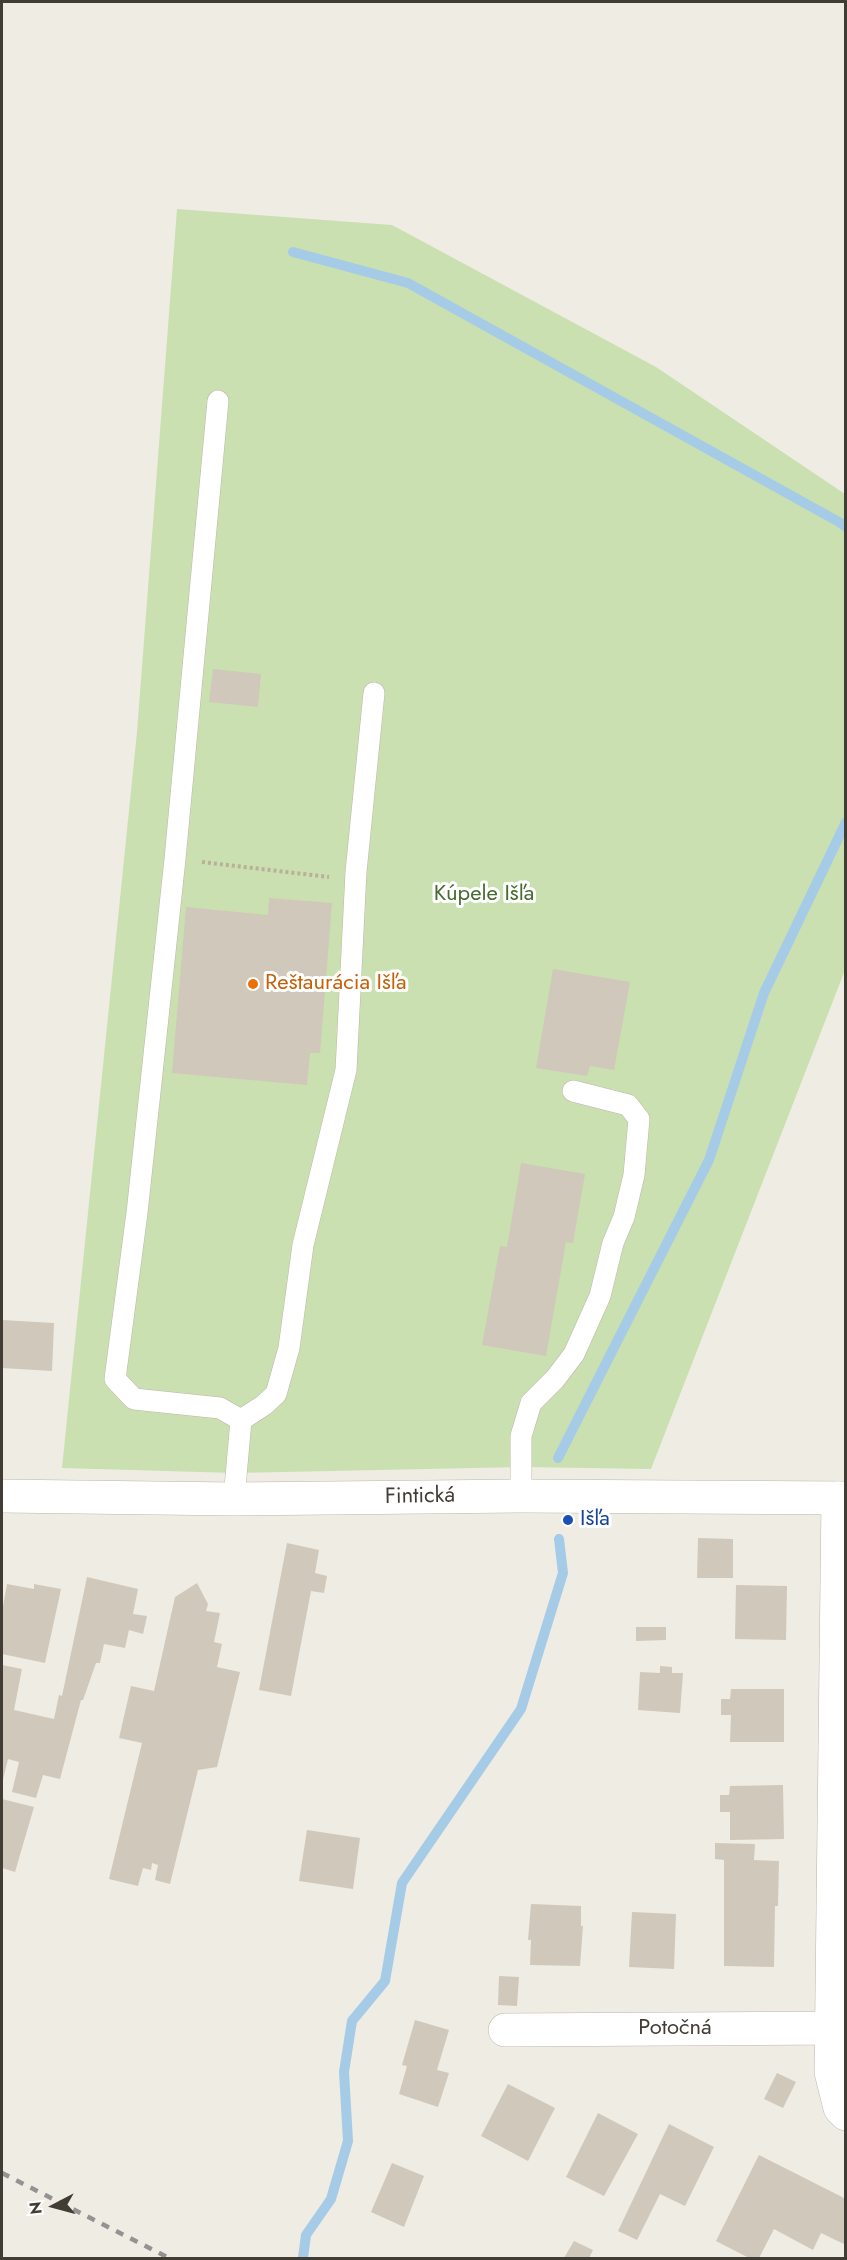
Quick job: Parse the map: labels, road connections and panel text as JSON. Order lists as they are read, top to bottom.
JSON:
{
  "streets": {
    "street": ["Fintická", "Potočná"]
  },
  "crossings": [
    ["Fintická", "Potočná"]
  ],
  "parks": ["Kúpele Išľa"],
  "places": ["Reštaurácia Išľa", "Išľa"],
  "north": "left"
}
